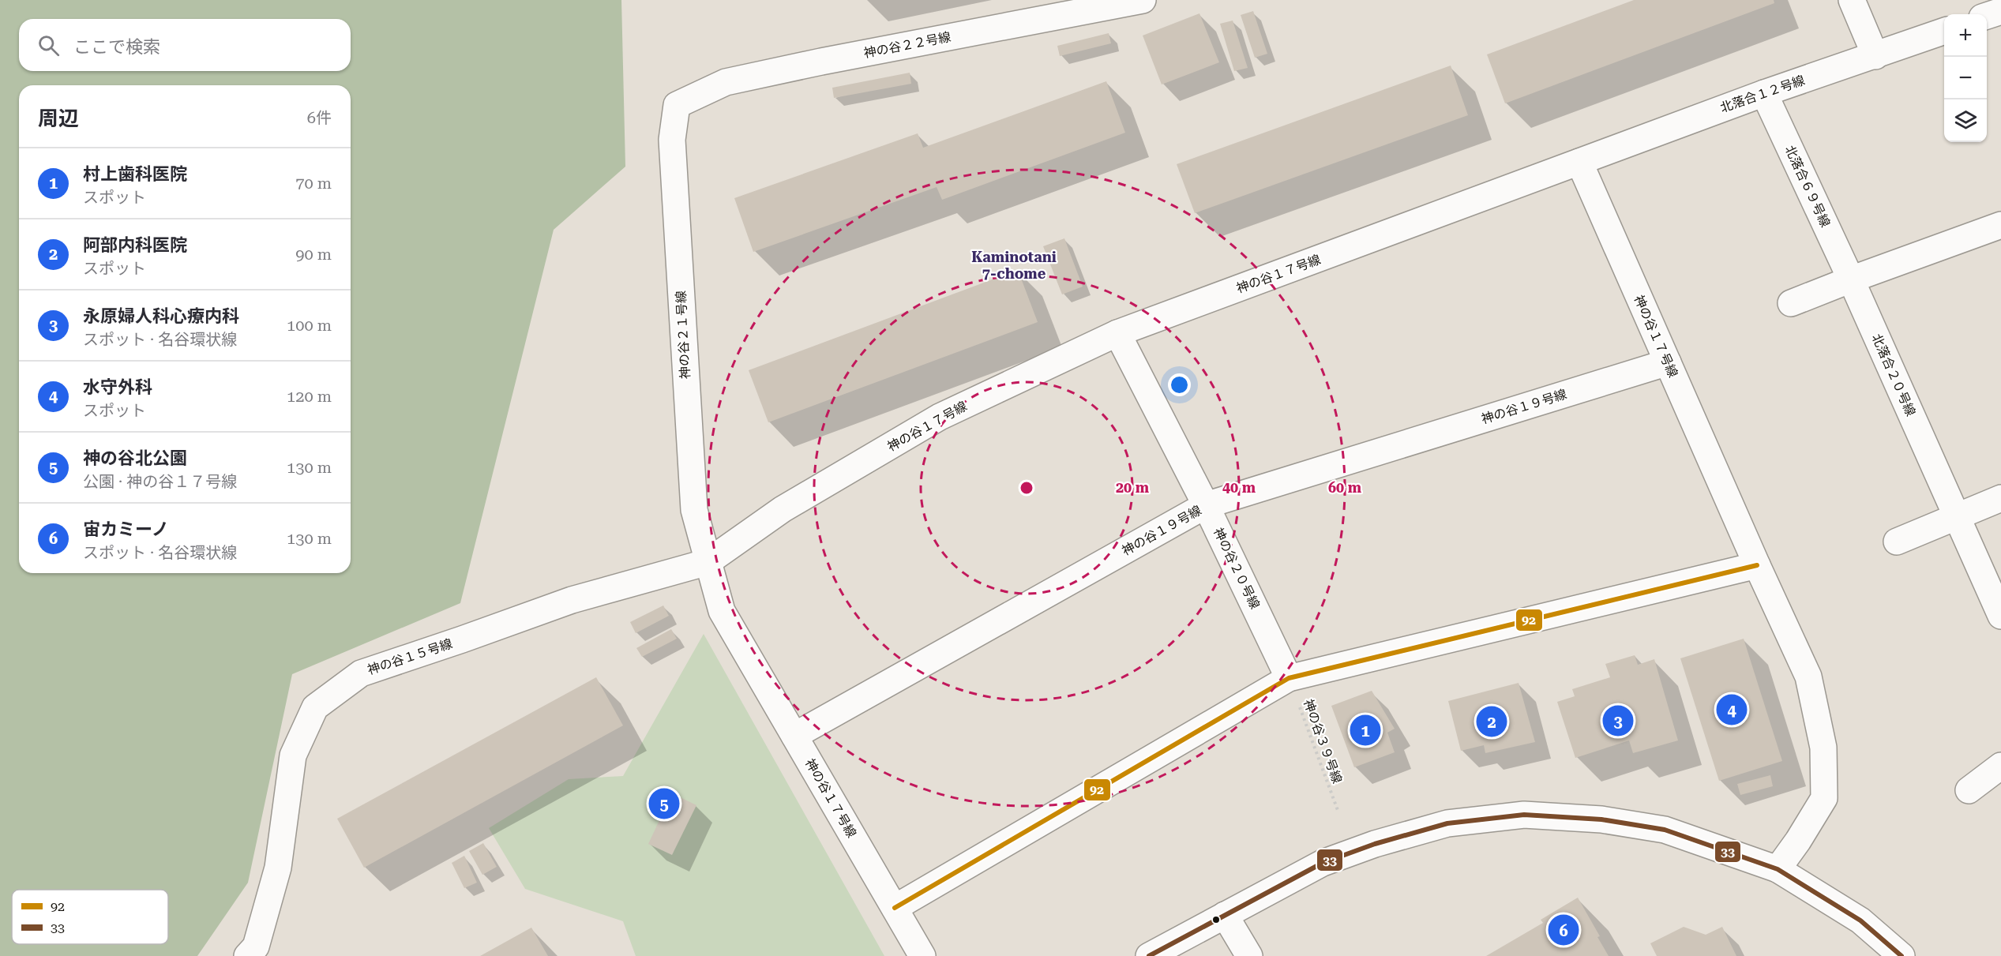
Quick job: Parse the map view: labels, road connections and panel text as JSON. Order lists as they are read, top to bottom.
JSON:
{
  "streets": {
    "street": [
      "神の谷２２号線",
      "北落合１２号線",
      "北落合６９号線",
      "神の谷１７号線",
      "神の谷２１号線",
      "北落合２０号線",
      "神の谷１９号線",
      "神の谷２０号線",
      "神の谷１５号線"
    ],
    "path": ["神の谷３９号線"]
  },
  "crossings": [
    ["神の谷２２号線", "神の谷２１号線"],
    ["北落合１２号線", "北落合６９号線"],
    ["北落合１２号線", "神の谷１７号線"],
    ["北落合６９号線", "北落合２０号線"],
    ["神の谷１７号線", "神の谷２１号線"],
    ["神の谷１７号線", "神の谷１９号線"],
    ["神の谷１７号線", "神の谷２０号線"],
    ["神の谷１７号線", "神の谷１５号線"],
    ["神の谷２１号線", "神の谷１５号線"],
    ["神の谷１９号線", "神の谷２０号線"],
    ["神の谷２０号線", "神の谷３９号線"]
  ],
  "districts": ["Kaminotani 7-chome"],
  "lines": ["transit line 92", "transit line 33"],
  "legend": ["92", "33"],
  "page": {
    "map_buttons": ["+", "−"],
    "search": "ここで検索",
    "heading": ["周辺", "6件"],
    "list": [
      {
        "mark": "1",
        "name": "村上歯科医院",
        "note": "スポット",
        "value": "70 m"
      },
      {
        "mark": "2",
        "name": "阿部内科医院",
        "note": "スポット",
        "value": "90 m"
      },
      {
        "mark": "3",
        "name": "永原婦人科心療内科",
        "note": "スポット · 名谷環状線",
        "value": "100 m"
      },
      {
        "mark": "4",
        "name": "水守外科",
        "note": "スポット",
        "value": "120 m"
      },
      {
        "mark": "5",
        "name": "神の谷北公園",
        "note": "公園 · 神の谷１７号線",
        "value": "130 m"
      },
      {
        "mark": "6",
        "name": "宙カミーノ",
        "note": "スポット · 名谷環状線",
        "value": "130 m"
      }
    ],
    "pins": [
      "4",
      "3",
      "2",
      "1",
      "5",
      "6"
    ]
  },
  "rings": ["20 m", "40 m", "60 m"]
}
